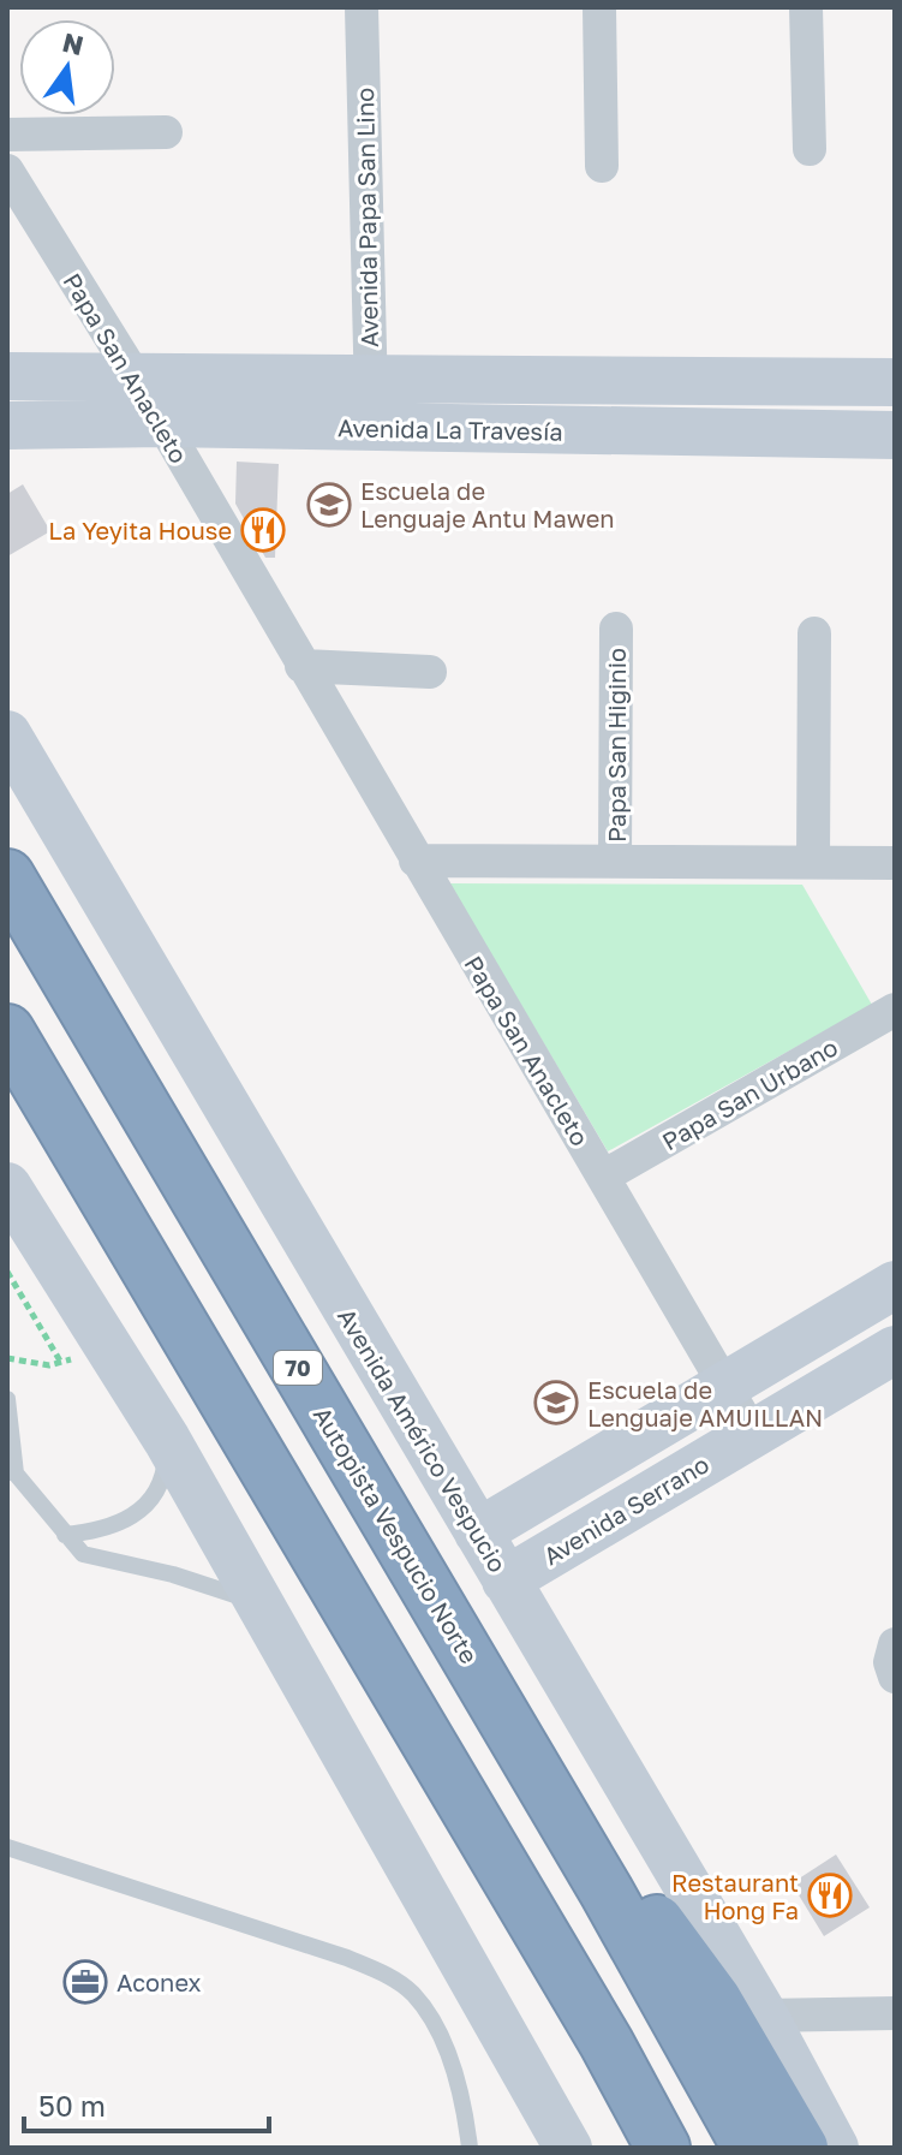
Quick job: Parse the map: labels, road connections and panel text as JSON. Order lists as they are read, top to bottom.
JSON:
{
  "streets": {
    "highway": ["70", "Autopista Vespucio Norte"],
    "main road": ["Avenida La Travesía", "Avenida Américo Vespucio", "Avenida Serrano"],
    "street": [
      "Avenida Papa San Lino",
      "Papa San Anacleto",
      "Papa San Higinio",
      "Papa San Urbano"
    ]
  },
  "crossings": [
    ["Avenida Papa San Lino", "Avenida La Travesía"],
    ["Papa San Anacleto", "Avenida La Travesía"],
    ["Papa San Anacleto", "Papa San Higinio"],
    ["Papa San Anacleto", "Papa San Urbano"],
    ["Papa San Anacleto", "Avenida Serrano"],
    ["Avenida Américo Vespucio", "Avenida Serrano"]
  ],
  "places": {
    "school or university": ["Escuela de Lenguaje Antu Mawen", "Escuela de Lenguaje AMUILLAN"],
    "restaurant": ["La Yeyita House", "Restaurant Hong Fa"],
    "office": ["Aconex"]
  },
  "scale_bar": "50 m",
  "north": "top"
}
